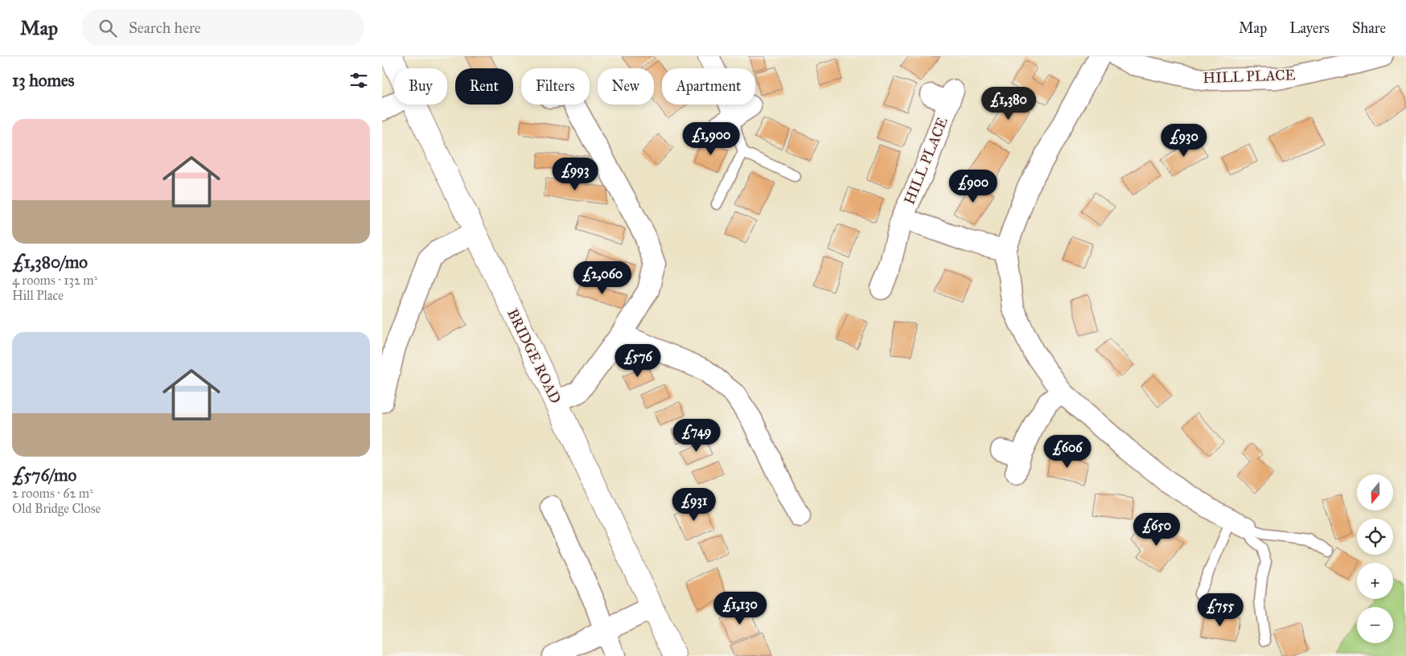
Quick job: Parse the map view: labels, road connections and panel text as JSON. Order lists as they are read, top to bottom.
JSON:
{
  "streets": {
    "main road": ["BRIDGE ROAD"],
    "street": ["HILL PLACE"]
  },
  "north": "bottom",
  "page": {
    "header": "Map",
    "search": "Search here",
    "nav": ["Map", "Layers", "Share"],
    "heading": "13 homes",
    "chip": [
      "Buy",
      "Rent",
      "Filters",
      "New",
      "Apartment"
    ],
    "price": [
      "£1,380",
      "£1,900",
      "£930",
      "£993",
      "£900",
      "£2,060",
      "£576",
      "£749",
      "£606",
      "£931",
      "£650",
      "£1,130",
      "£755"
    ],
    "list": [
      {
        "name": "£1,380/mo",
        "note": "4 rooms · 132 m² · Hill Place"
      },
      {
        "name": "£576/mo",
        "note": "2 rooms · 62 m² · Old Bridge Close"
      }
    ],
    "map_buttons": ["+", "−"]
  }
}
